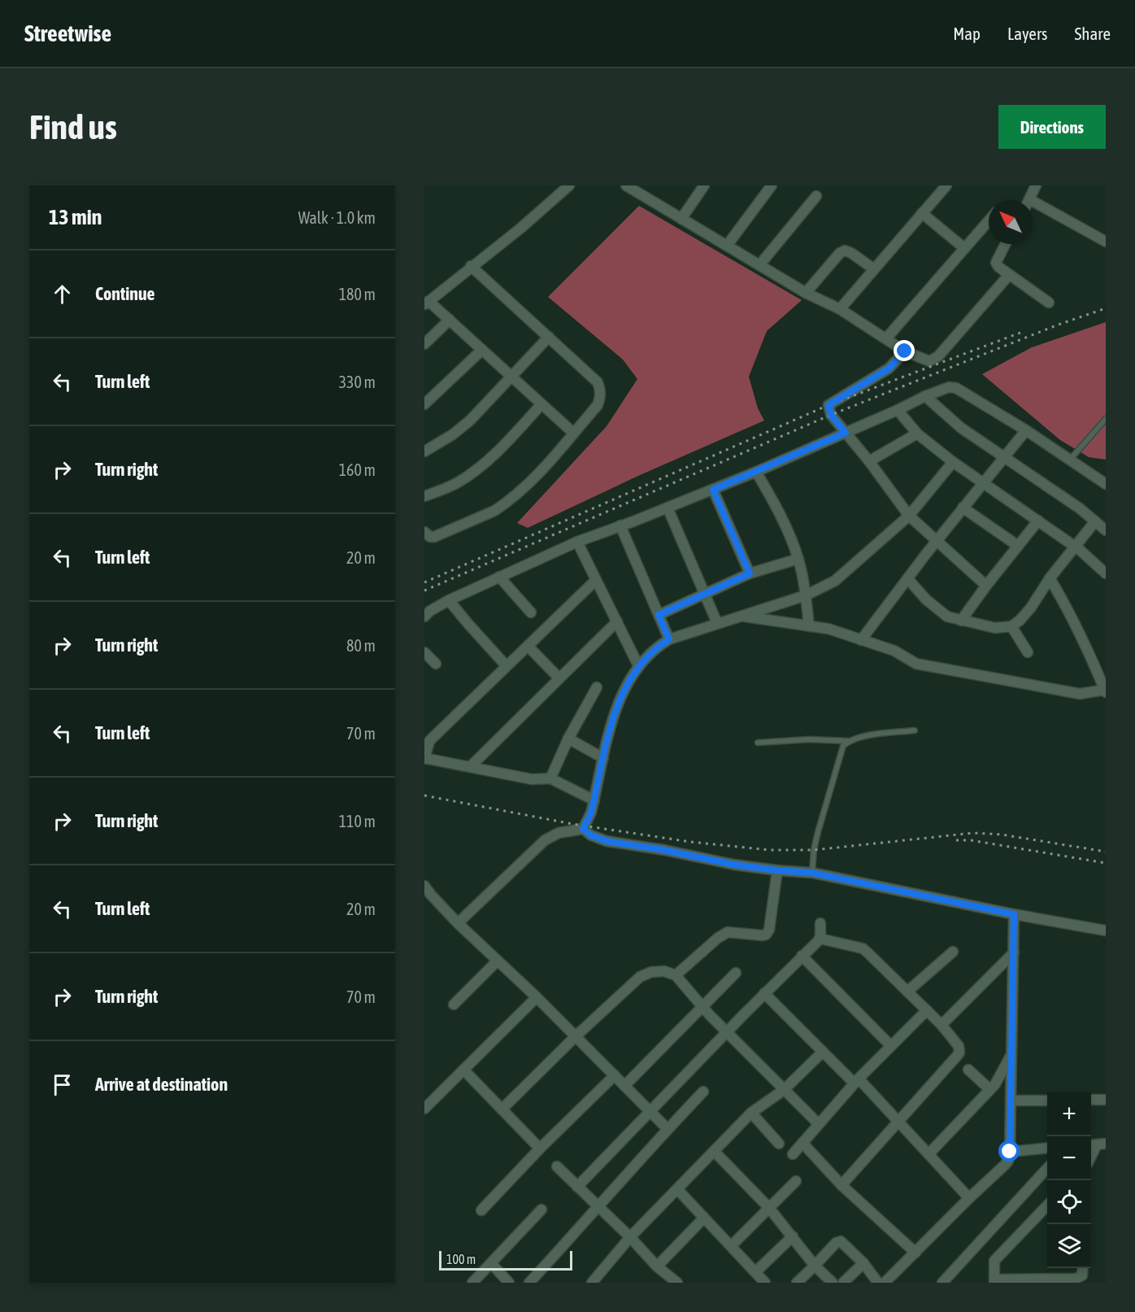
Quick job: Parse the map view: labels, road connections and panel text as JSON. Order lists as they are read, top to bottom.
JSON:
{
  "scale_bar": "100 m",
  "north": "top left",
  "page": {
    "header": "Streetwise",
    "nav": ["Map", "Layers", "Share"],
    "buttons": "Directions",
    "title": "Find us",
    "heading": ["13 min", "Walk · 1.0 km"],
    "list": [
      ["Continue", "180 m"],
      ["Turn left", "330 m"],
      ["Turn right", "160 m"],
      ["Turn left", "20 m"],
      ["Turn right", "80 m"],
      ["Turn left", "70 m"],
      ["Turn right", "110 m"],
      ["Turn left", "20 m"],
      ["Turn right", "70 m"],
      "Arrive at destination"
    ],
    "map_buttons": ["+", "−"],
    "scale": "100 m"
  }
}
